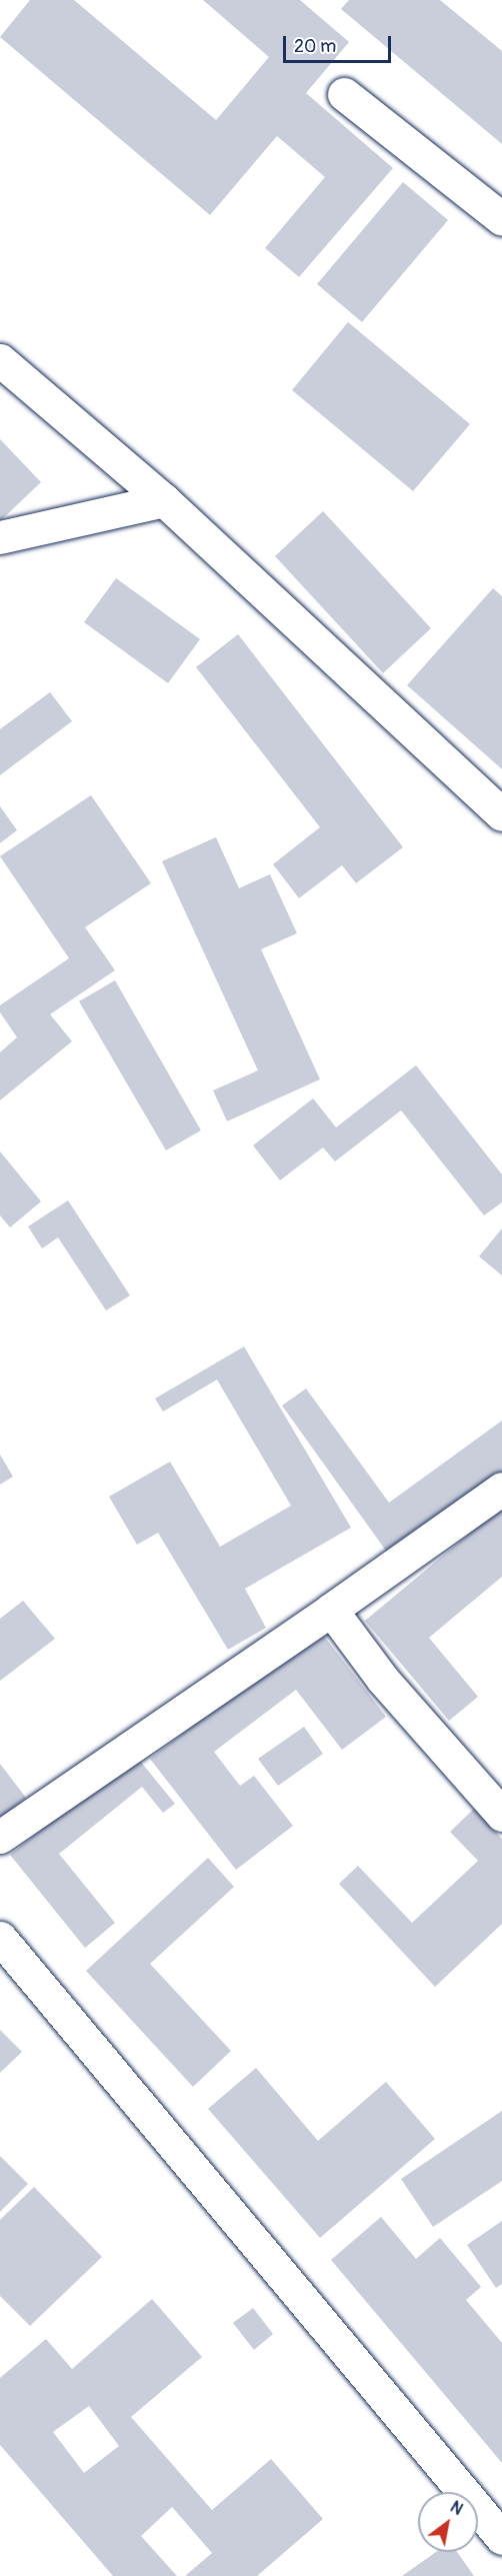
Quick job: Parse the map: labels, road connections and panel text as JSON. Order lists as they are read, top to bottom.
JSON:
{
  "scale_bar": "20 m",
  "north": "top right"
}
